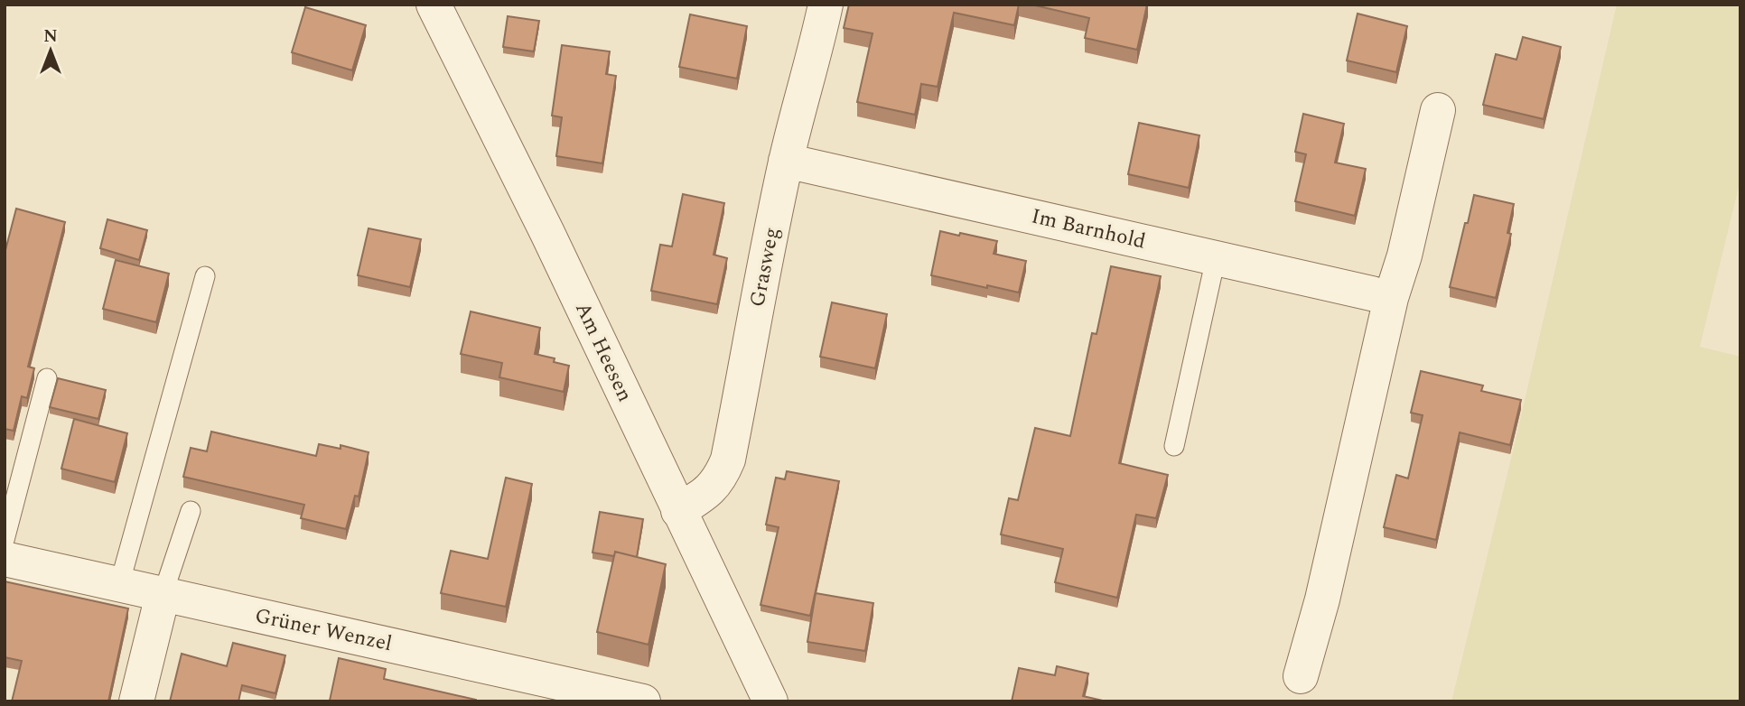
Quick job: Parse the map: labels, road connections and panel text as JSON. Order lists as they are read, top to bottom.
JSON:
{
  "streets": {
    "street": [
      "Im Barnhold",
      "Grasweg",
      "Am Heesen",
      "Grüner Wenzel"
    ]
  },
  "crossings": [
    ["Im Barnhold", "Grasweg"],
    ["Grasweg", "Am Heesen"]
  ],
  "north": "top"
}
